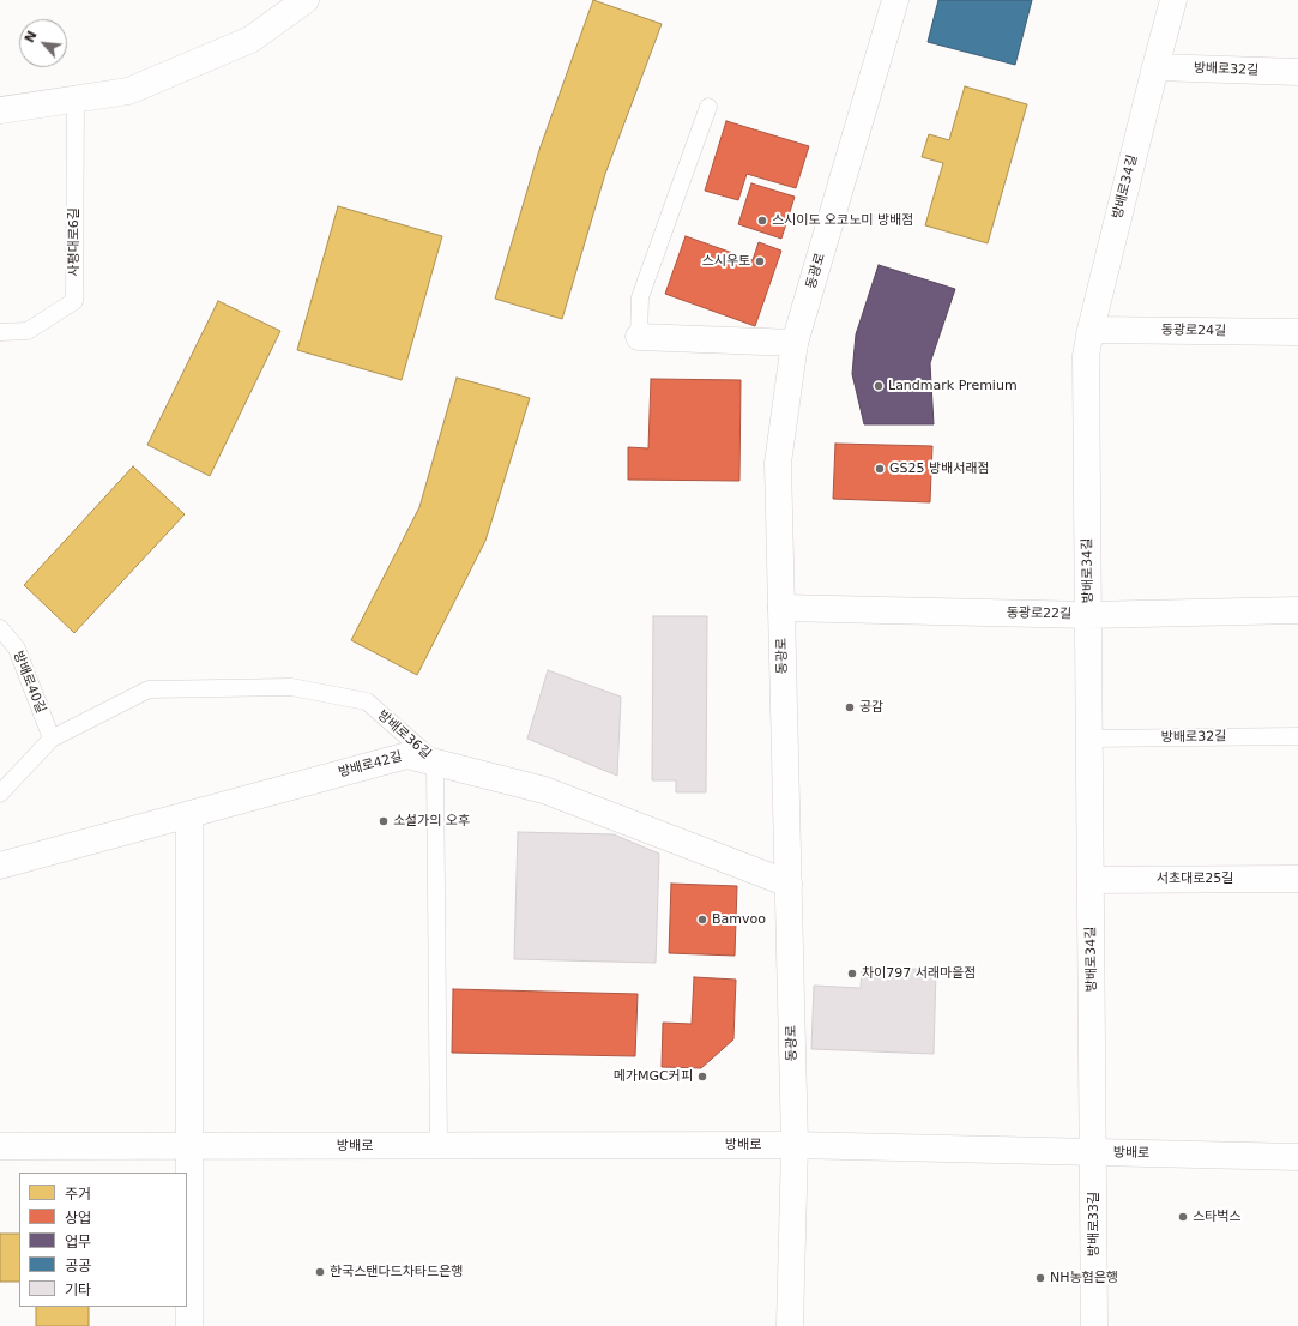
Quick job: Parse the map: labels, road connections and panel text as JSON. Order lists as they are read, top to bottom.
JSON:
{
  "streets": {
    "street": [
      "방배로32길",
      "방배로34길",
      "동광로",
      "동광로24길",
      "동광로22길",
      "방배로42길",
      "서초대로25길",
      "방배로",
      "방배로33길"
    ],
    "lane": ["사평대로6길", "방배로40길", "방배로36길"]
  },
  "crossings": [
    ["방배로32길", "방배로34길"],
    ["방배로34길", "동광로24길"],
    ["방배로34길", "동광로22길"],
    ["방배로34길", "서초대로25길"],
    ["방배로34길", "방배로"],
    ["방배로34길", "방배로33길"],
    ["동광로", "동광로22길"],
    ["동광로", "방배로42길"],
    ["동광로", "방배로"],
    ["방배로40길", "방배로36길"],
    ["방배로36길", "방배로42길"],
    ["방배로36길", "방배로"],
    ["방배로", "방배로33길"]
  ],
  "places": [
    "스시이도 오코노미 방배점",
    "스시우토",
    "Landmark Premium",
    "GS25 방배서래점",
    "공감",
    "소설가의 오후",
    "Bamvoo",
    "차이797 서래마을점",
    "메가MGC커피",
    "스타벅스",
    "한국스탠다드차타드은행",
    "NH농협은행"
  ],
  "legend": [
    "주거",
    "상업",
    "업무",
    "공공",
    "기타"
  ],
  "north": "top left"
}
